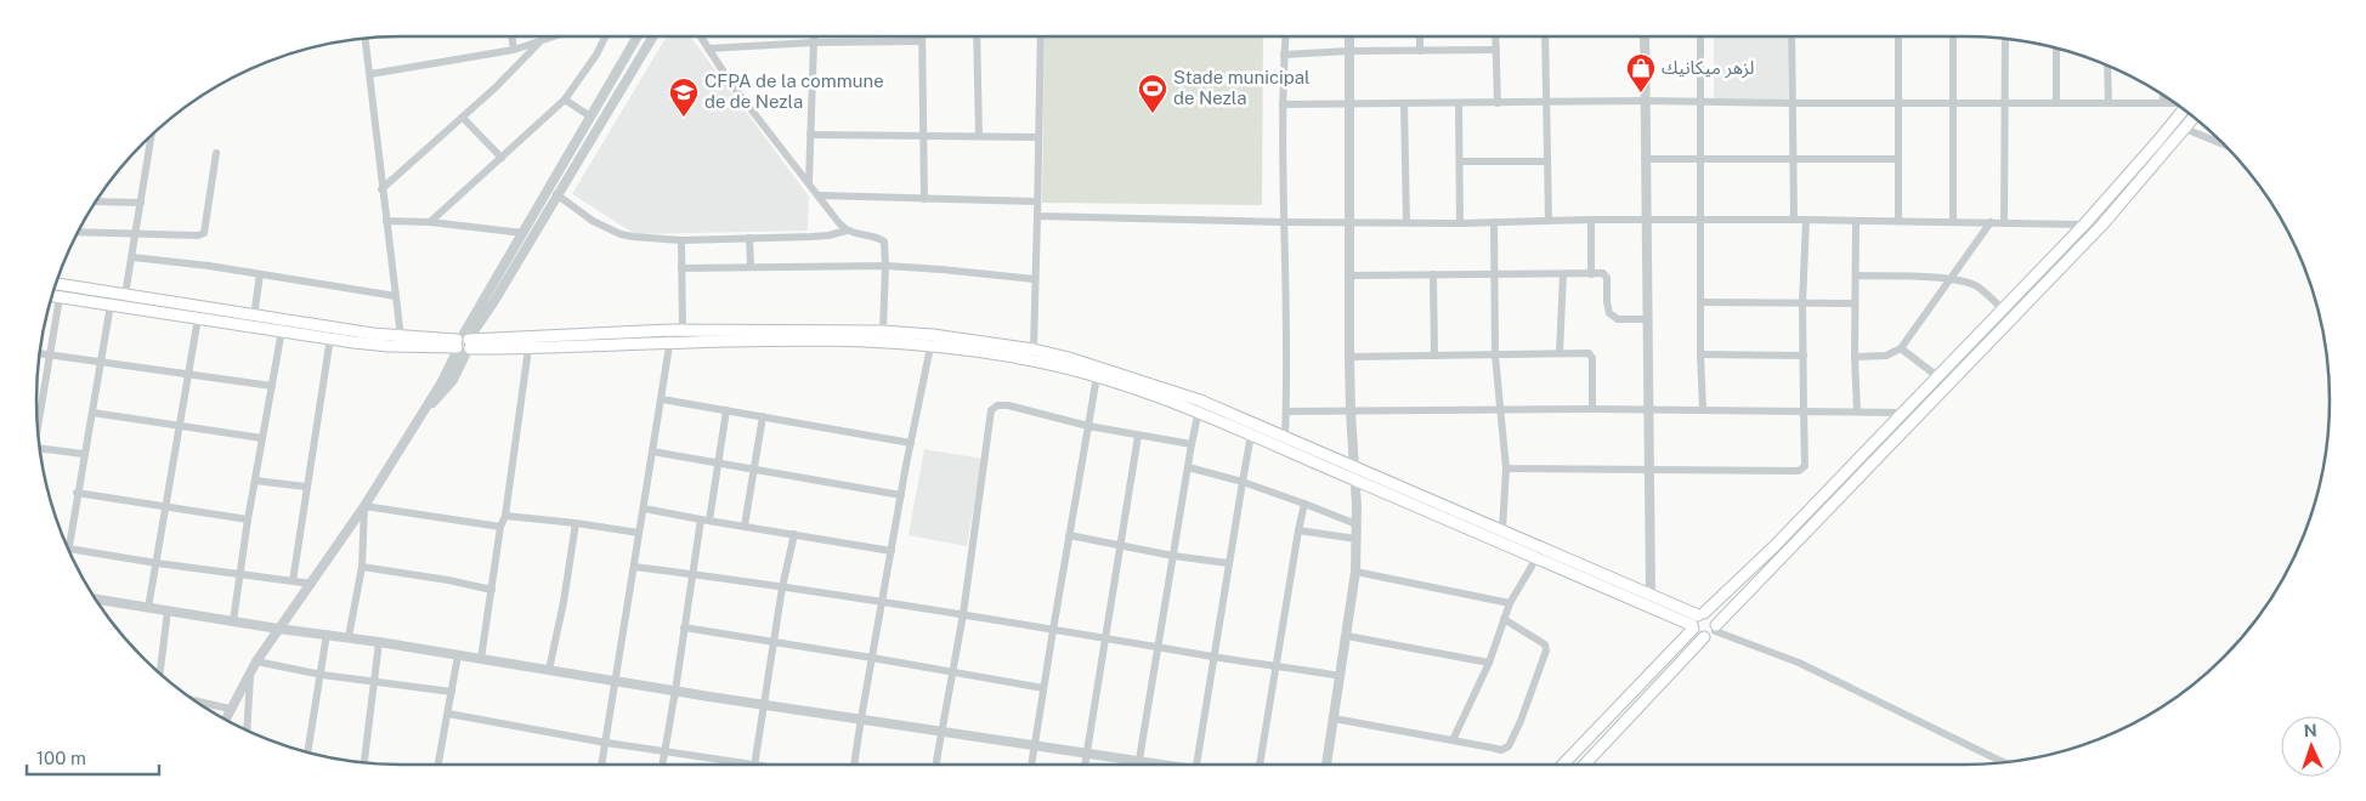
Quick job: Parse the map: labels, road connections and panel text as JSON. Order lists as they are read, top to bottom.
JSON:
{
  "places": {
    "shop": ["لزهر ميكانيك"],
    "sports": ["Stade municipal de Nezla"],
    "school or university": ["CFPA de la commune de de Nezla"]
  },
  "scale_bar": "100 m",
  "north": "top"
}
